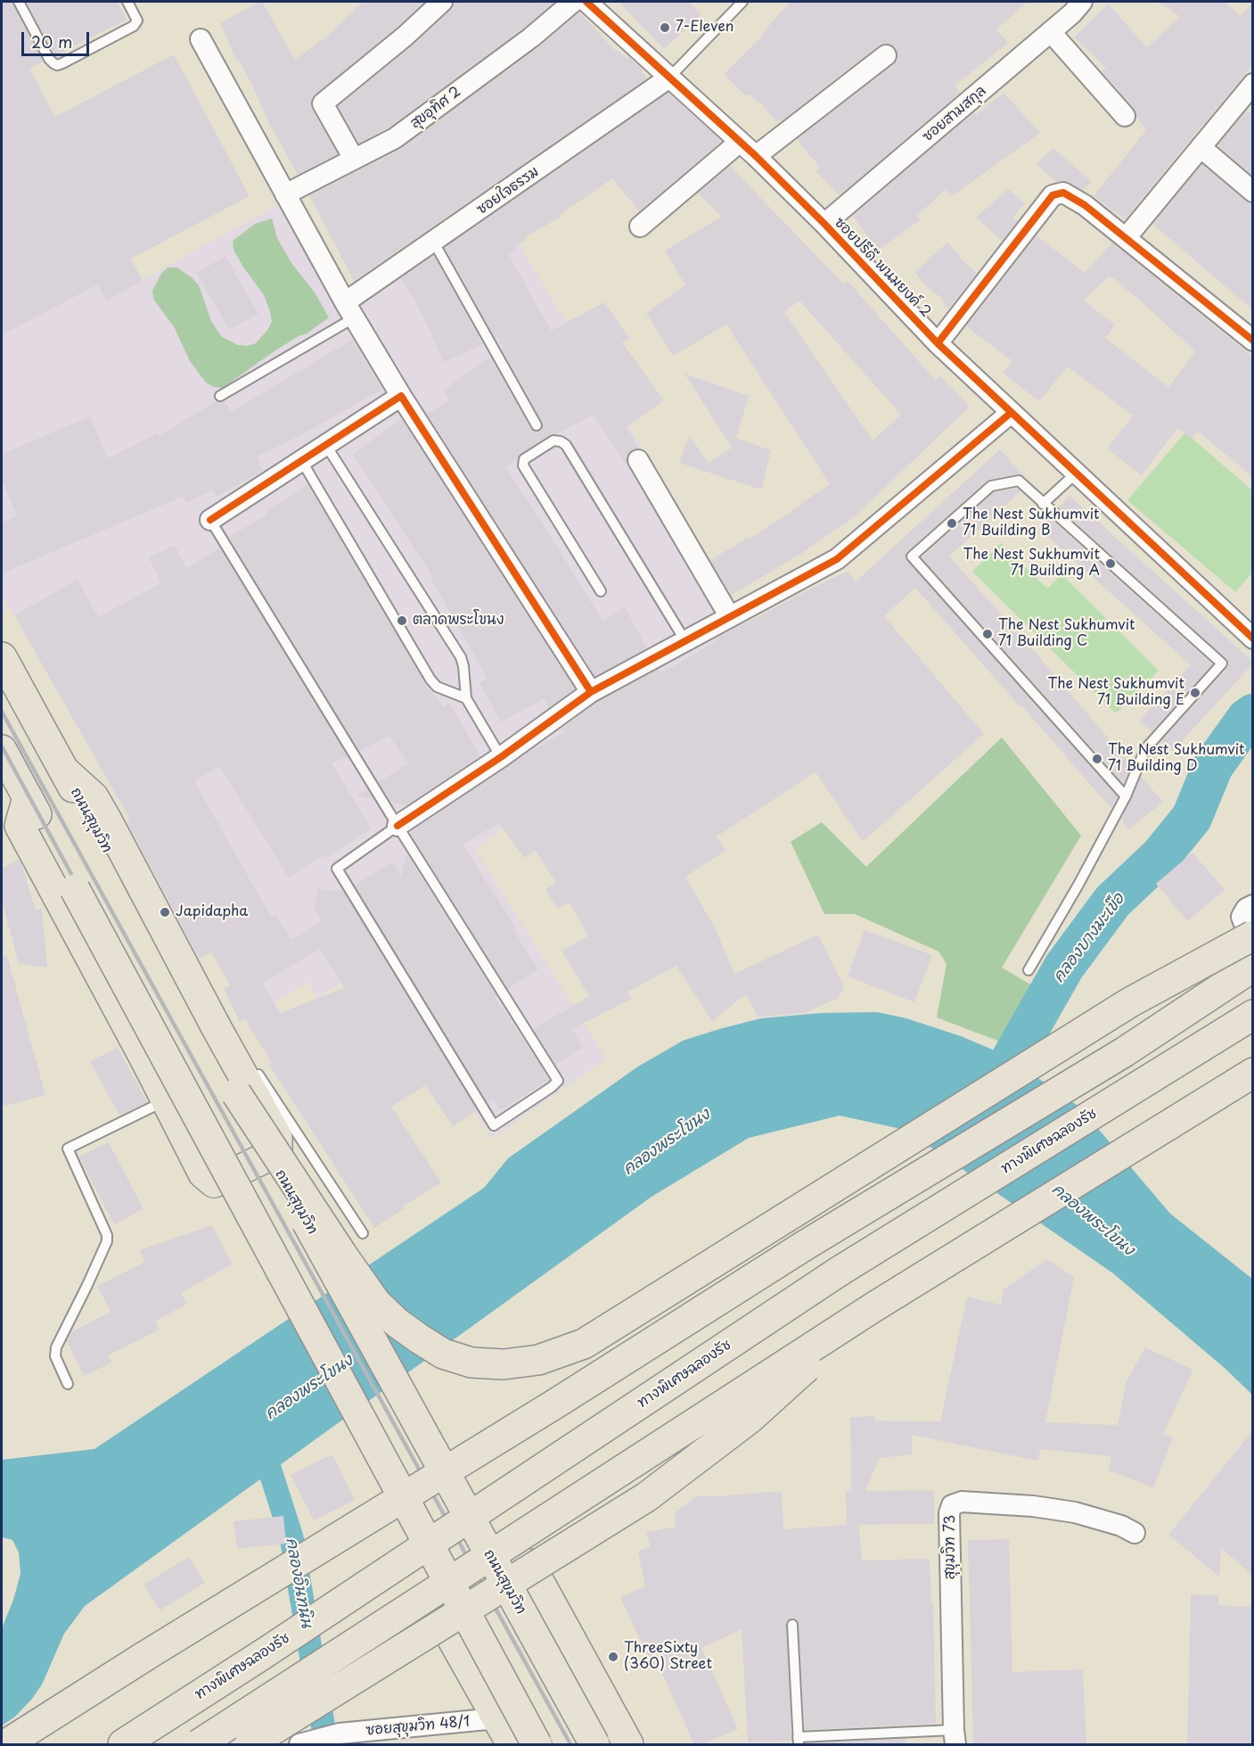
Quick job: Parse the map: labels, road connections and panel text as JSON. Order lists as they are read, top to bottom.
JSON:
{
  "streets": {
    "main road": ["ถนนสุขุมวิท", "ทางพิเศษฉลองรัช"],
    "street": [
      "สุขอุทิศ 2",
      "ซอยสามสกุล",
      "ซอยใจธรรม",
      "ซอยปรีดี พนมยงค์ 2",
      "สุขุมวิท 73",
      "ซอยสุขุมวิท 48/1"
    ]
  },
  "crossings": [
    ["ซอยสามสกุล", "ซอยปรีดี พนมยงค์ 2"],
    ["ซอยใจธรรม", "ซอยปรีดี พนมยงค์ 2"]
  ],
  "water": ["คลองบางมะเขือ", "คลองพระโขนง", "คลองอินทนิน"],
  "places": [
    "7-Eleven",
    "The Nest Sukhumvit 71 Building B",
    "The Nest Sukhumvit 71 Building A",
    "ตลาดพระโขนง",
    "The Nest Sukhumvit 71 Building C",
    "The Nest Sukhumvit 71 Building E",
    "The Nest Sukhumvit 71 Building D",
    "Japidapha",
    "ThreeSixty (360) Street"
  ],
  "scale_bar": "20 m"
}
